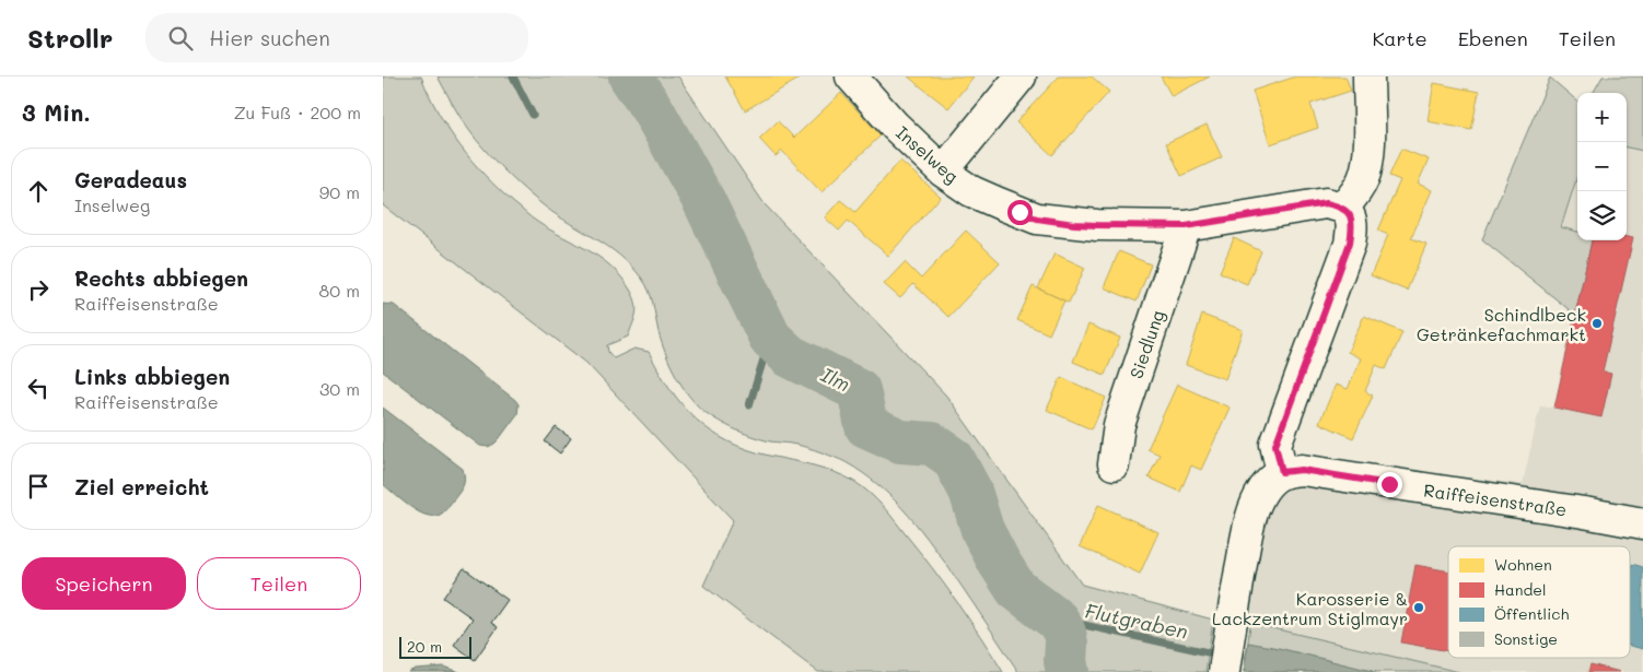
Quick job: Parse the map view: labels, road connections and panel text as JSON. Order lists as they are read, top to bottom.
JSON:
{
  "streets": {
    "street": ["Inselweg", "Siedlung", "Raiffeisenstraße"]
  },
  "crossings": [
    ["Inselweg", "Siedlung"]
  ],
  "water": ["Ilm", "Flutgraben"],
  "places": ["Schindlbeck Getränkefachmarkt", "Karosserie & Lackzentrum Stiglmayr"],
  "legend": [
    "Wohnen",
    "Handel",
    "Öffentlich",
    "Sonstige"
  ],
  "scale_bar": "20 m",
  "page": {
    "header": "Strollr",
    "search": "Hier suchen",
    "nav": ["Karte", "Ebenen", "Teilen"],
    "heading": ["3 Min.", "Zu Fuß · 200 m"],
    "map_buttons": ["+", "−"],
    "list": [
      ["Geradeaus", "Inselweg", "90 m"],
      ["Rechts abbiegen", "Raiffeisenstraße", "80 m"],
      ["Links abbiegen", "Raiffeisenstraße", "30 m"],
      "Ziel erreicht"
    ],
    "buttons": ["Speichern", "Teilen"],
    "scale": "20 m"
  }
}
